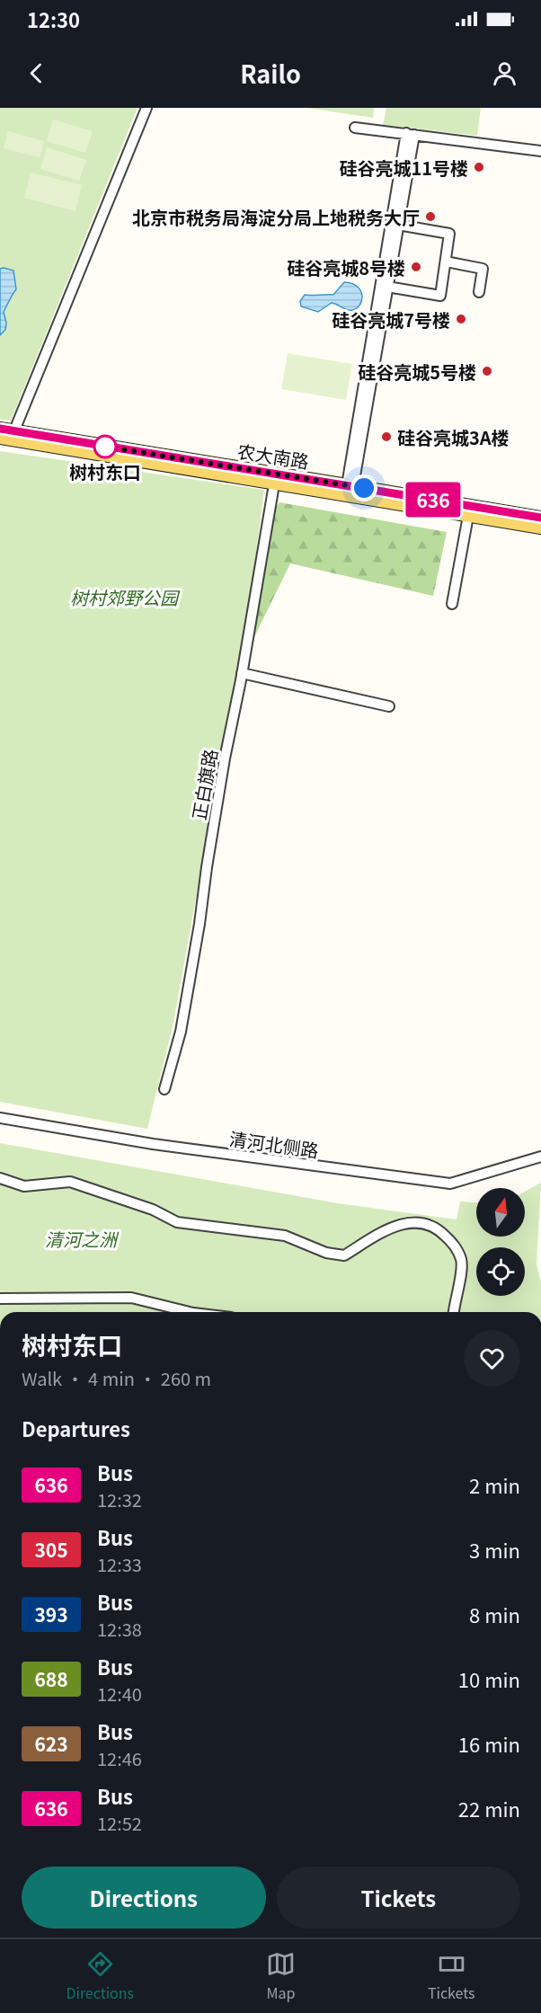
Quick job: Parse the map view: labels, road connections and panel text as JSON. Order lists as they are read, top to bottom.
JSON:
{
  "streets": {
    "main road": ["农大南路"],
    "street": ["正白旗路", "清河北侧路"]
  },
  "crossings": [
    ["农大南路", "正白旗路"]
  ],
  "parks": ["树村郊野公园", "清河之洲"],
  "places": [
    "硅谷亮城11号楼",
    "北京市税务局海淀分局上地税务大厅",
    "硅谷亮城8号楼",
    "硅谷亮城7号楼",
    "硅谷亮城5号楼",
    "硅谷亮城3A楼",
    "树村东口"
  ],
  "lines": ["bus line 636"],
  "north": "top",
  "page": {
    "status": "12:30",
    "header": "Railo",
    "on_map": "636",
    "heading": [
      ["树村东口", "Walk · 4 min · 260 m"],
      "Departures"
    ],
    "list": [
      {
        "mark": "636",
        "name": "Bus",
        "note": "12:32",
        "value": "2 min"
      },
      {
        "mark": "305",
        "name": "Bus",
        "note": "12:33",
        "value": "3 min"
      },
      {
        "mark": "393",
        "name": "Bus",
        "note": "12:38",
        "value": "8 min"
      },
      {
        "mark": "688",
        "name": "Bus",
        "note": "12:40",
        "value": "10 min"
      },
      {
        "mark": "623",
        "name": "Bus",
        "note": "12:46",
        "value": "16 min"
      },
      {
        "mark": "636",
        "name": "Bus",
        "note": "12:52",
        "value": "22 min"
      }
    ],
    "buttons": ["Directions", "Tickets"],
    "tabs": ["Directions", "Map", "Tickets"]
  }
}
